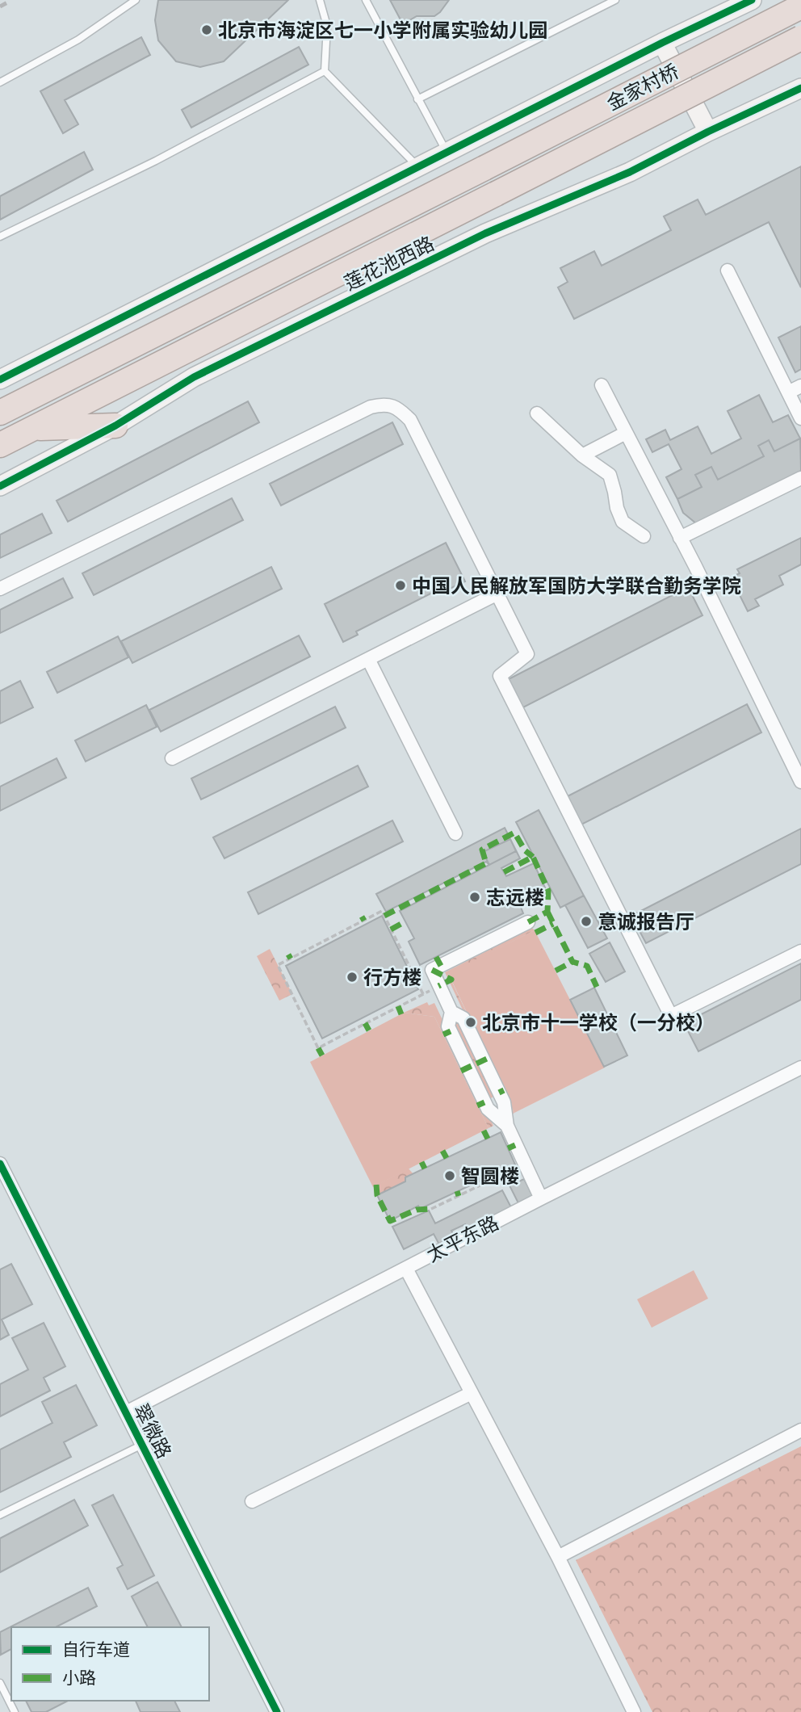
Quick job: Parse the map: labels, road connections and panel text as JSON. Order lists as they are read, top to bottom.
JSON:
{
  "streets": {
    "highway": ["金家村桥", "莲花池西路"],
    "street": ["太平东路", "翠微路"]
  },
  "crossings": [
    ["金家村桥", "莲花池西路"],
    ["太平东路", "翠微路"]
  ],
  "places": [
    "北京市海淀区七一小学附属实验幼儿园",
    "中国人民解放军国防大学联合勤务学院",
    "志远楼",
    "意诚报告厅",
    "行方楼",
    "北京市十一学校（一分校）",
    "智圆楼"
  ],
  "legend": ["自行车道", "小路"]
}
